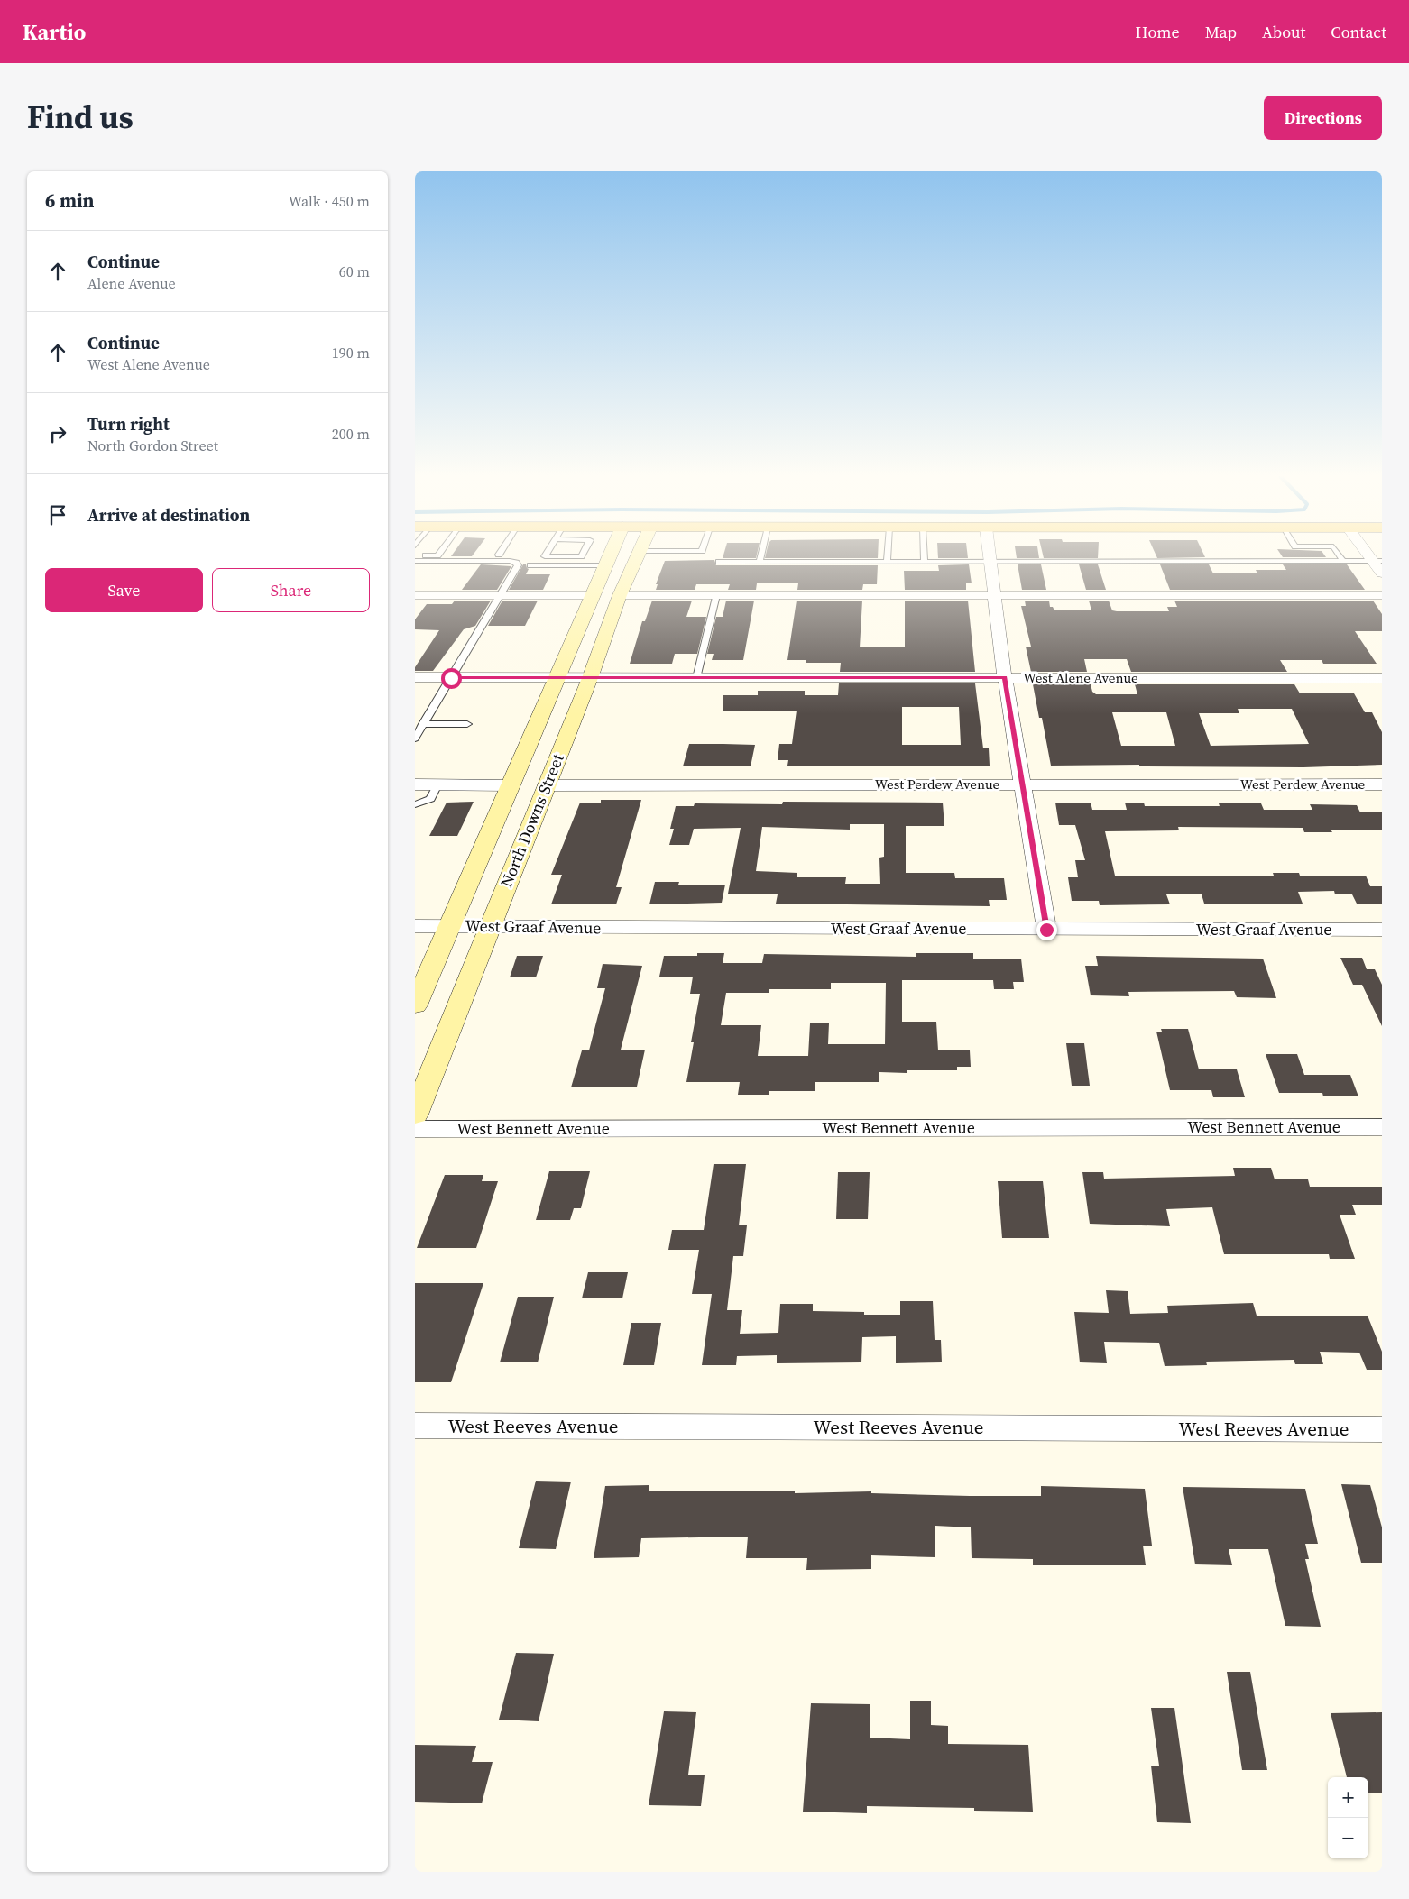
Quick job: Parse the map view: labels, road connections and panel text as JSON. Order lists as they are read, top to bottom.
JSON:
{
  "streets": {
    "street": [
      "West Alene Avenue",
      "West Perdew Avenue",
      "North Downs Street",
      "West Graaf Avenue",
      "West Bennett Avenue",
      "West Reeves Avenue"
    ]
  },
  "crossings": [
    ["West Alene Avenue", "North Downs Street"],
    ["West Perdew Avenue", "North Downs Street"],
    ["North Downs Street", "West Graaf Avenue"]
  ],
  "page": {
    "header": "Kartio",
    "nav": [
      "Home",
      "Map",
      "About",
      "Contact"
    ],
    "title": "Find us",
    "buttons": [
      "Directions",
      ["Save", "Share"]
    ],
    "heading": ["6 min", "Walk · 450 m"],
    "list": [
      ["Continue", "Alene Avenue", "60 m"],
      ["Continue", "West Alene Avenue", "190 m"],
      ["Turn right", "North Gordon Street", "200 m"],
      "Arrive at destination"
    ],
    "map_buttons": ["+", "−"]
  }
}
